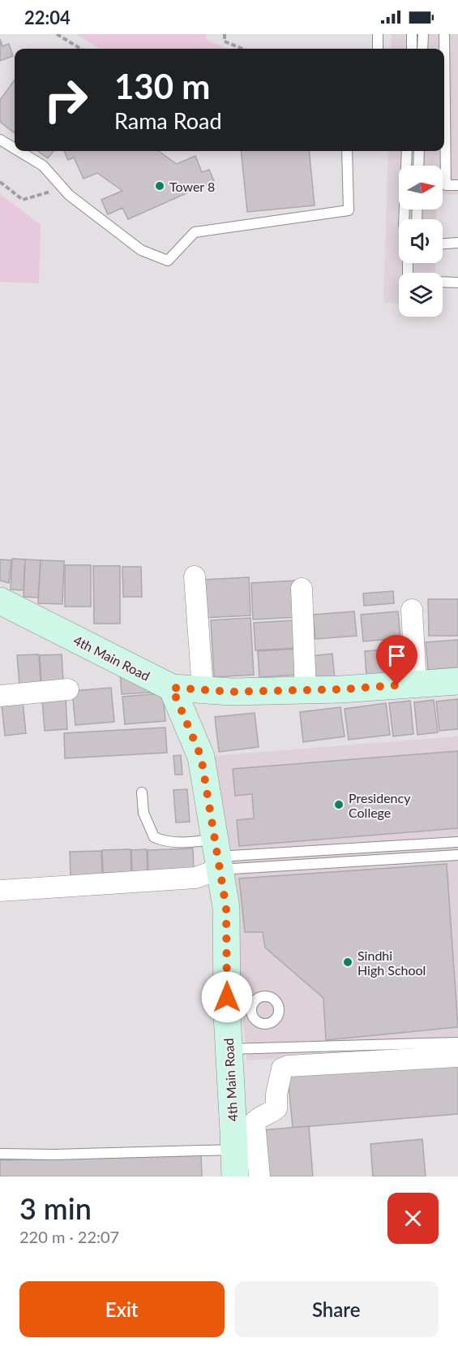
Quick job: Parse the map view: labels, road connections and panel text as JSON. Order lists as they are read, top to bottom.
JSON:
{
  "streets": {
    "street": ["4th Main Road"]
  },
  "places": ["Tower 8", "Presidency College", "Sindhi High School"],
  "north": "right",
  "page": {
    "status": "22:04",
    "turn": ["130 m", "Rama Road"],
    "heading": ["3 min", "220 m · 22:07"],
    "buttons": ["Exit", "Share"]
  }
}
